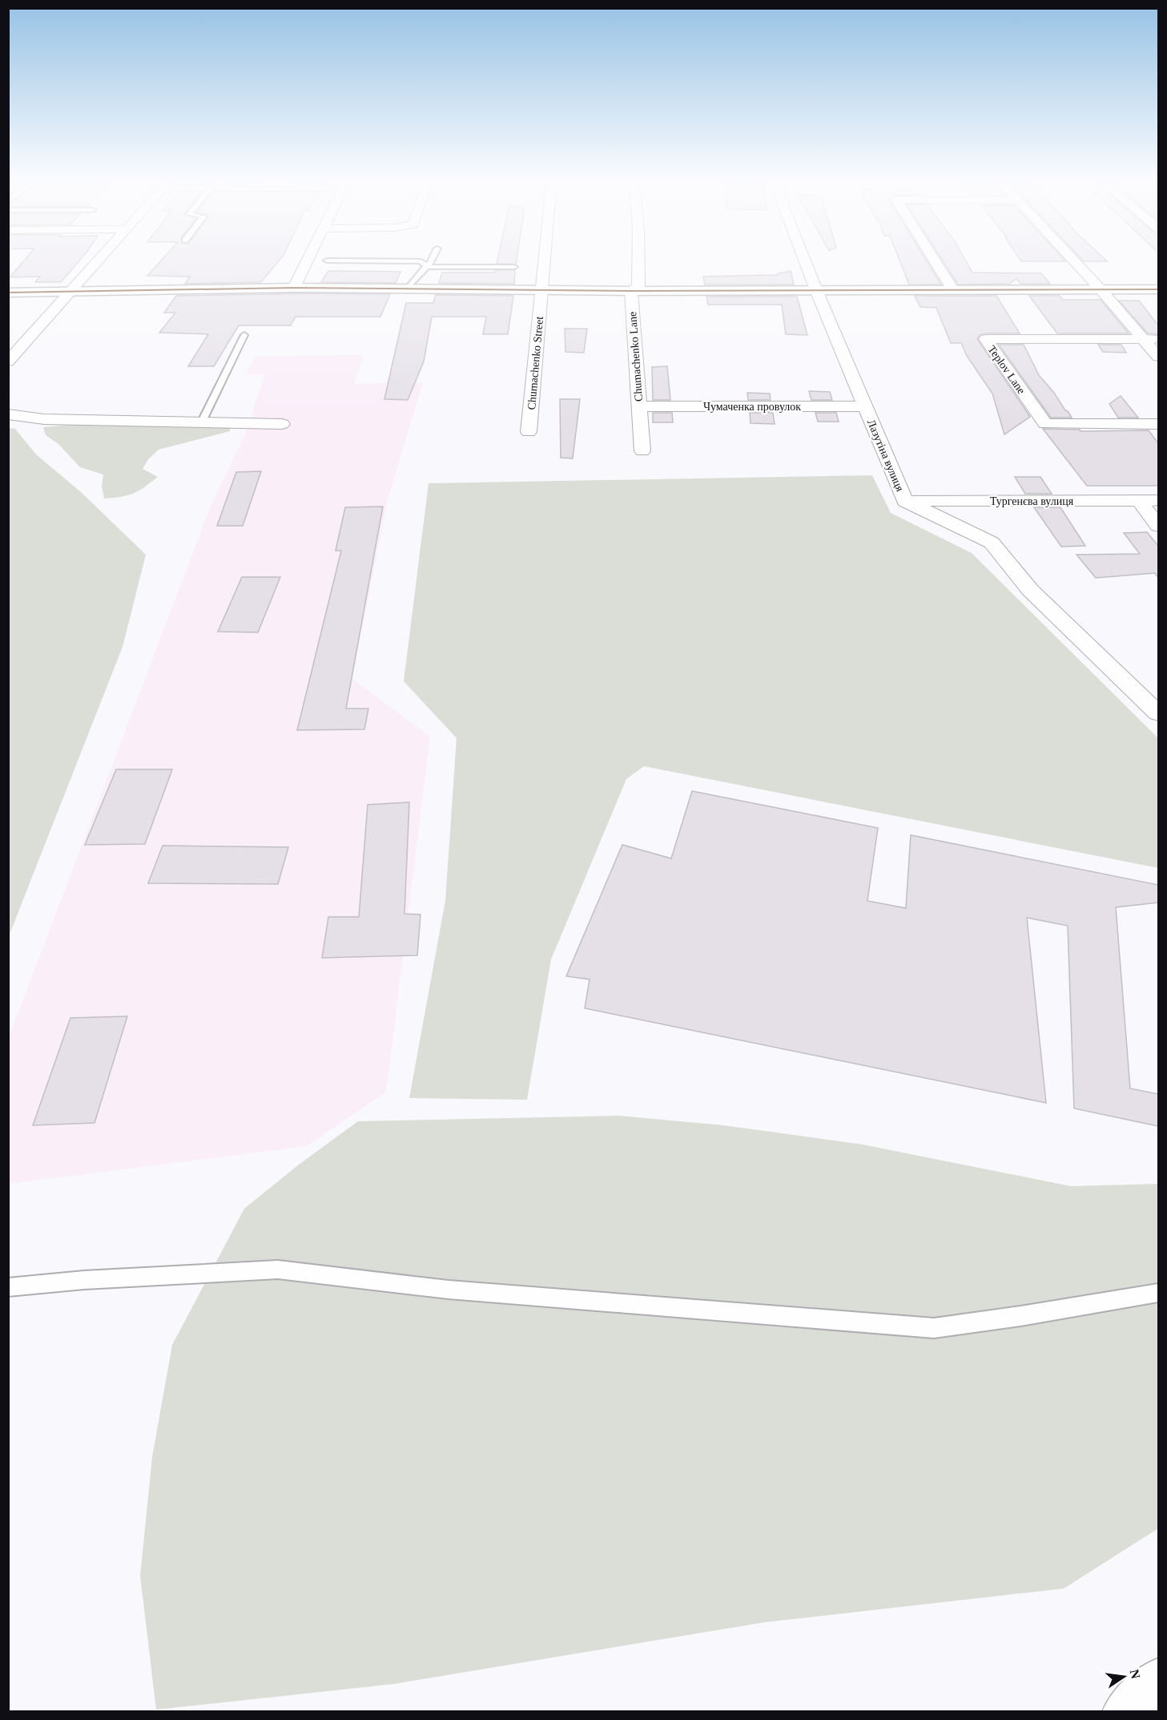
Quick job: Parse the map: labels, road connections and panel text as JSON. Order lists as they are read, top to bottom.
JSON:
{
  "streets": {
    "street": [
      "Chumachenko Lane",
      "Chumachenko Street",
      "Teplov Lane",
      "Чумаченка провулок",
      "Лазутіна вулиця",
      "Тургенєва вулиця"
    ]
  },
  "crossings": [
    ["Chumachenko Lane", "Чумаченка провулок"],
    ["Чумаченка провулок", "Лазутіна вулиця"],
    ["Лазутіна вулиця", "Тургенєва вулиця"]
  ],
  "north": "right"
}
